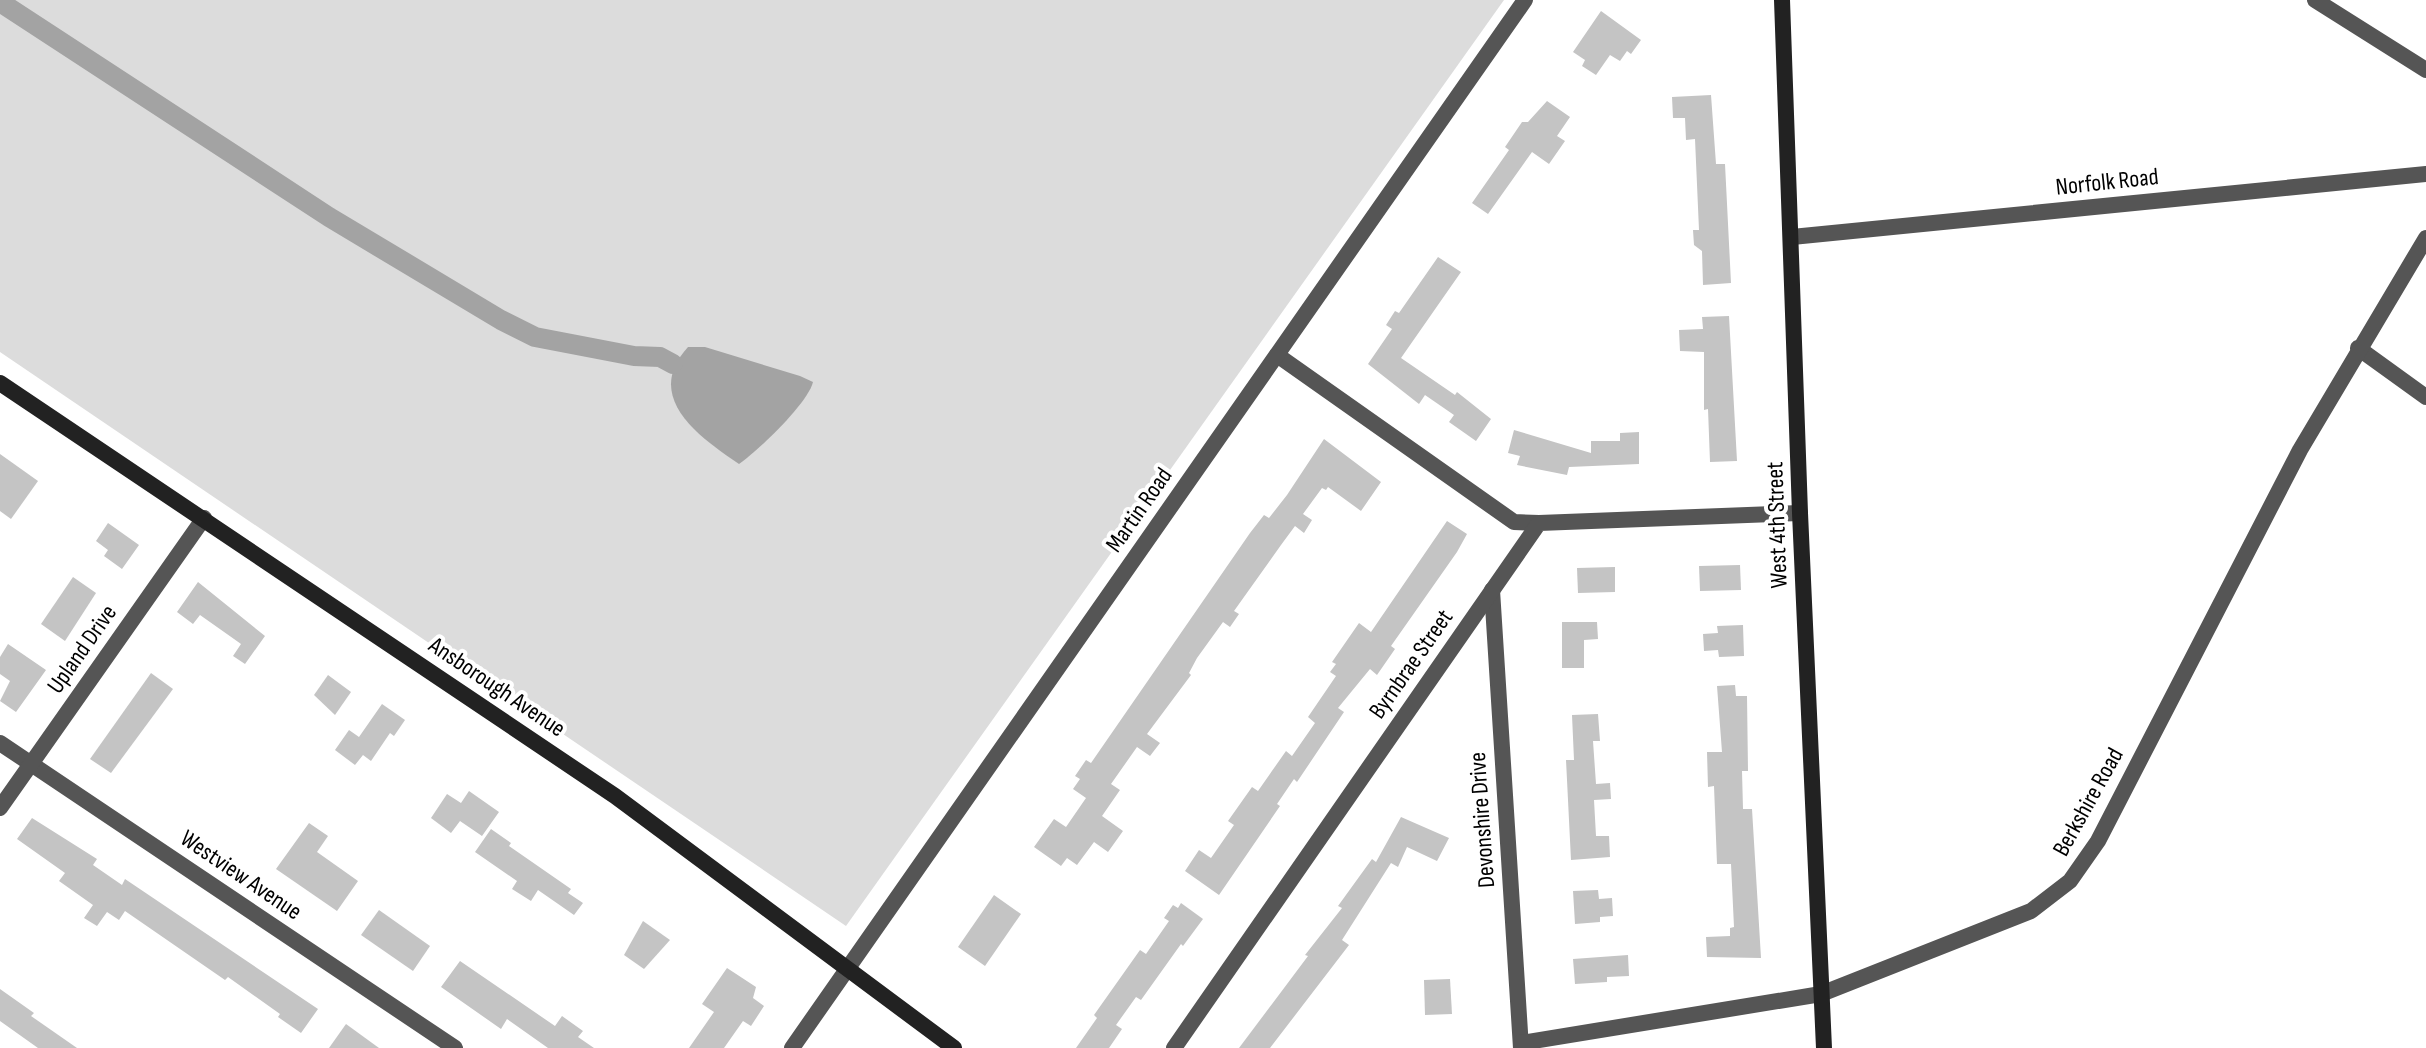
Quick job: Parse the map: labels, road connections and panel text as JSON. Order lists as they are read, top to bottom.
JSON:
{
  "streets": {
    "main road": ["West 4th Street", "Ansborough Avenue"],
    "street": [
      "Norfolk Road",
      "Martin Road",
      "Upland Drive",
      "Byrnbrae Street",
      "Berkshire Road",
      "Devonshire Drive",
      "Westview Avenue"
    ]
  },
  "crossings": [
    ["Norfolk Road", "West 4th Street"],
    ["Martin Road", "Ansborough Avenue"],
    ["West 4th Street", "Berkshire Road"],
    ["Upland Drive", "Ansborough Avenue"],
    ["Upland Drive", "Westview Avenue"],
    ["Byrnbrae Street", "Devonshire Drive"],
    ["Berkshire Road", "Devonshire Drive"]
  ]
}
